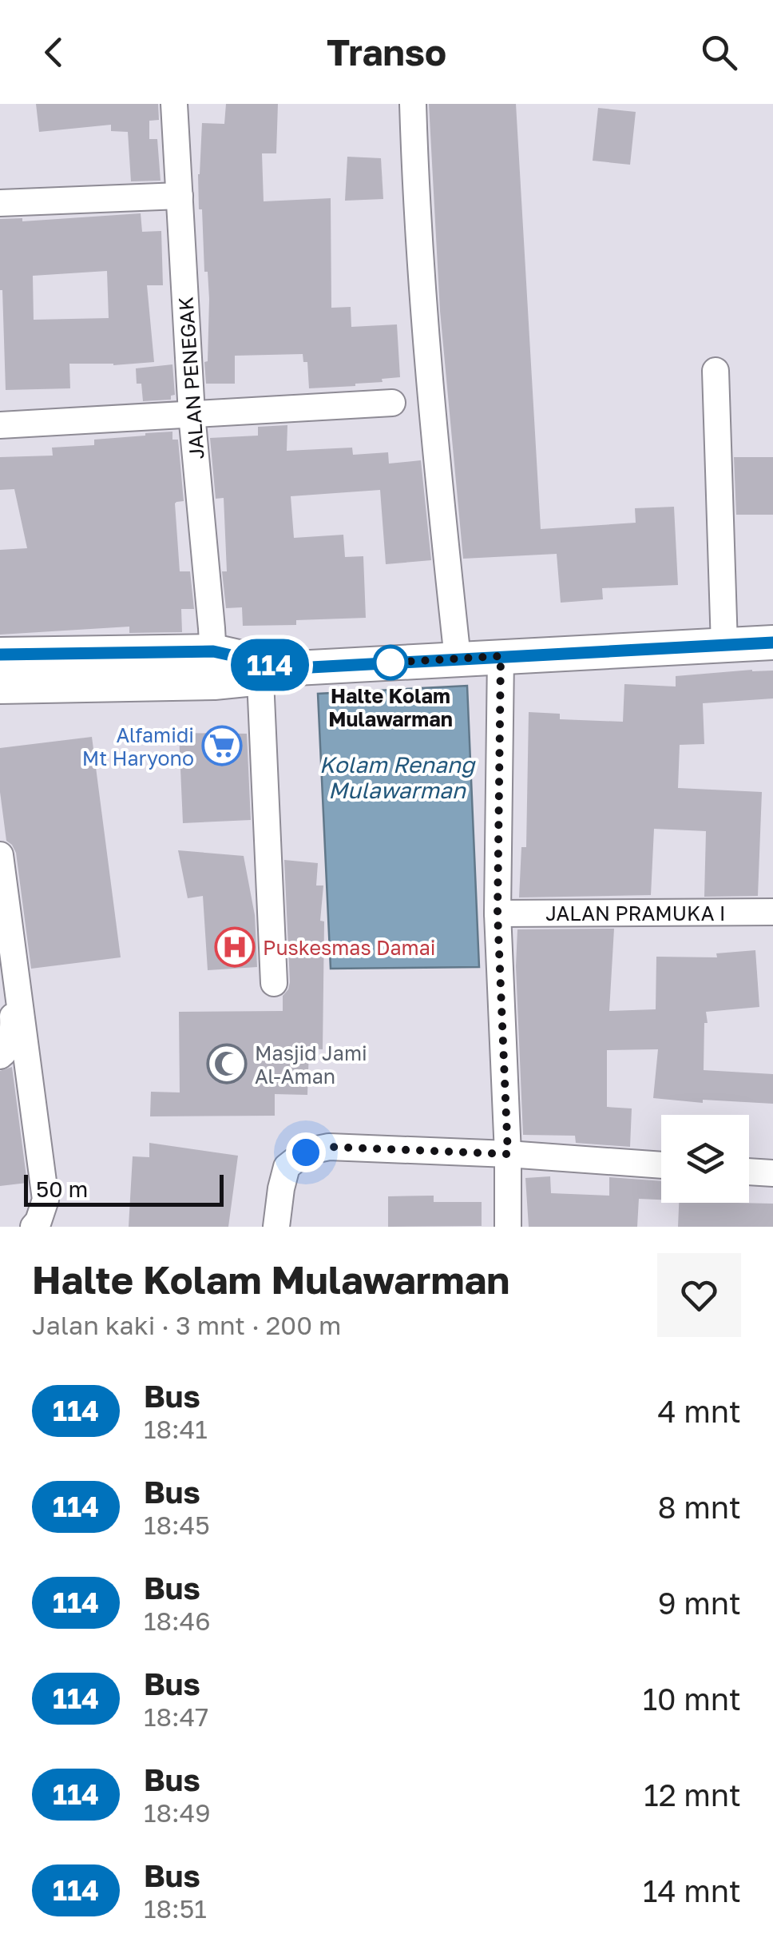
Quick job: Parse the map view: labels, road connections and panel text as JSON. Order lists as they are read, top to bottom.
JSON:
{
  "streets": {
    "street": ["JALAN PENEGAK", "JALAN PRAMUKA I"]
  },
  "water": ["Kolam Renang Mulawarman"],
  "places": {
    "other": ["Halte Kolam Mulawarman"],
    "supermarket": ["Alfamidi Mt Haryono"],
    "hospital": ["Puskesmas Damai"],
    "mosque": ["Masjid Jami Al-Aman"]
  },
  "lines": ["bus line 114"],
  "scale_bar": "50 m",
  "page": {
    "header": "Transo",
    "on_map": "114",
    "scale": "50 m",
    "heading": ["Halte Kolam Mulawarman", "Jalan kaki · 3 mnt · 200 m"],
    "list": [
      {
        "mark": "114",
        "name": "Bus",
        "note": "18:41",
        "value": "4 mnt"
      },
      {
        "mark": "114",
        "name": "Bus",
        "note": "18:45",
        "value": "8 mnt"
      },
      {
        "mark": "114",
        "name": "Bus",
        "note": "18:46",
        "value": "9 mnt"
      },
      {
        "mark": "114",
        "name": "Bus",
        "note": "18:47",
        "value": "10 mnt"
      },
      {
        "mark": "114",
        "name": "Bus",
        "note": "18:49",
        "value": "12 mnt"
      },
      {
        "mark": "114",
        "name": "Bus",
        "note": "18:51",
        "value": "14 mnt"
      }
    ]
  }
}
